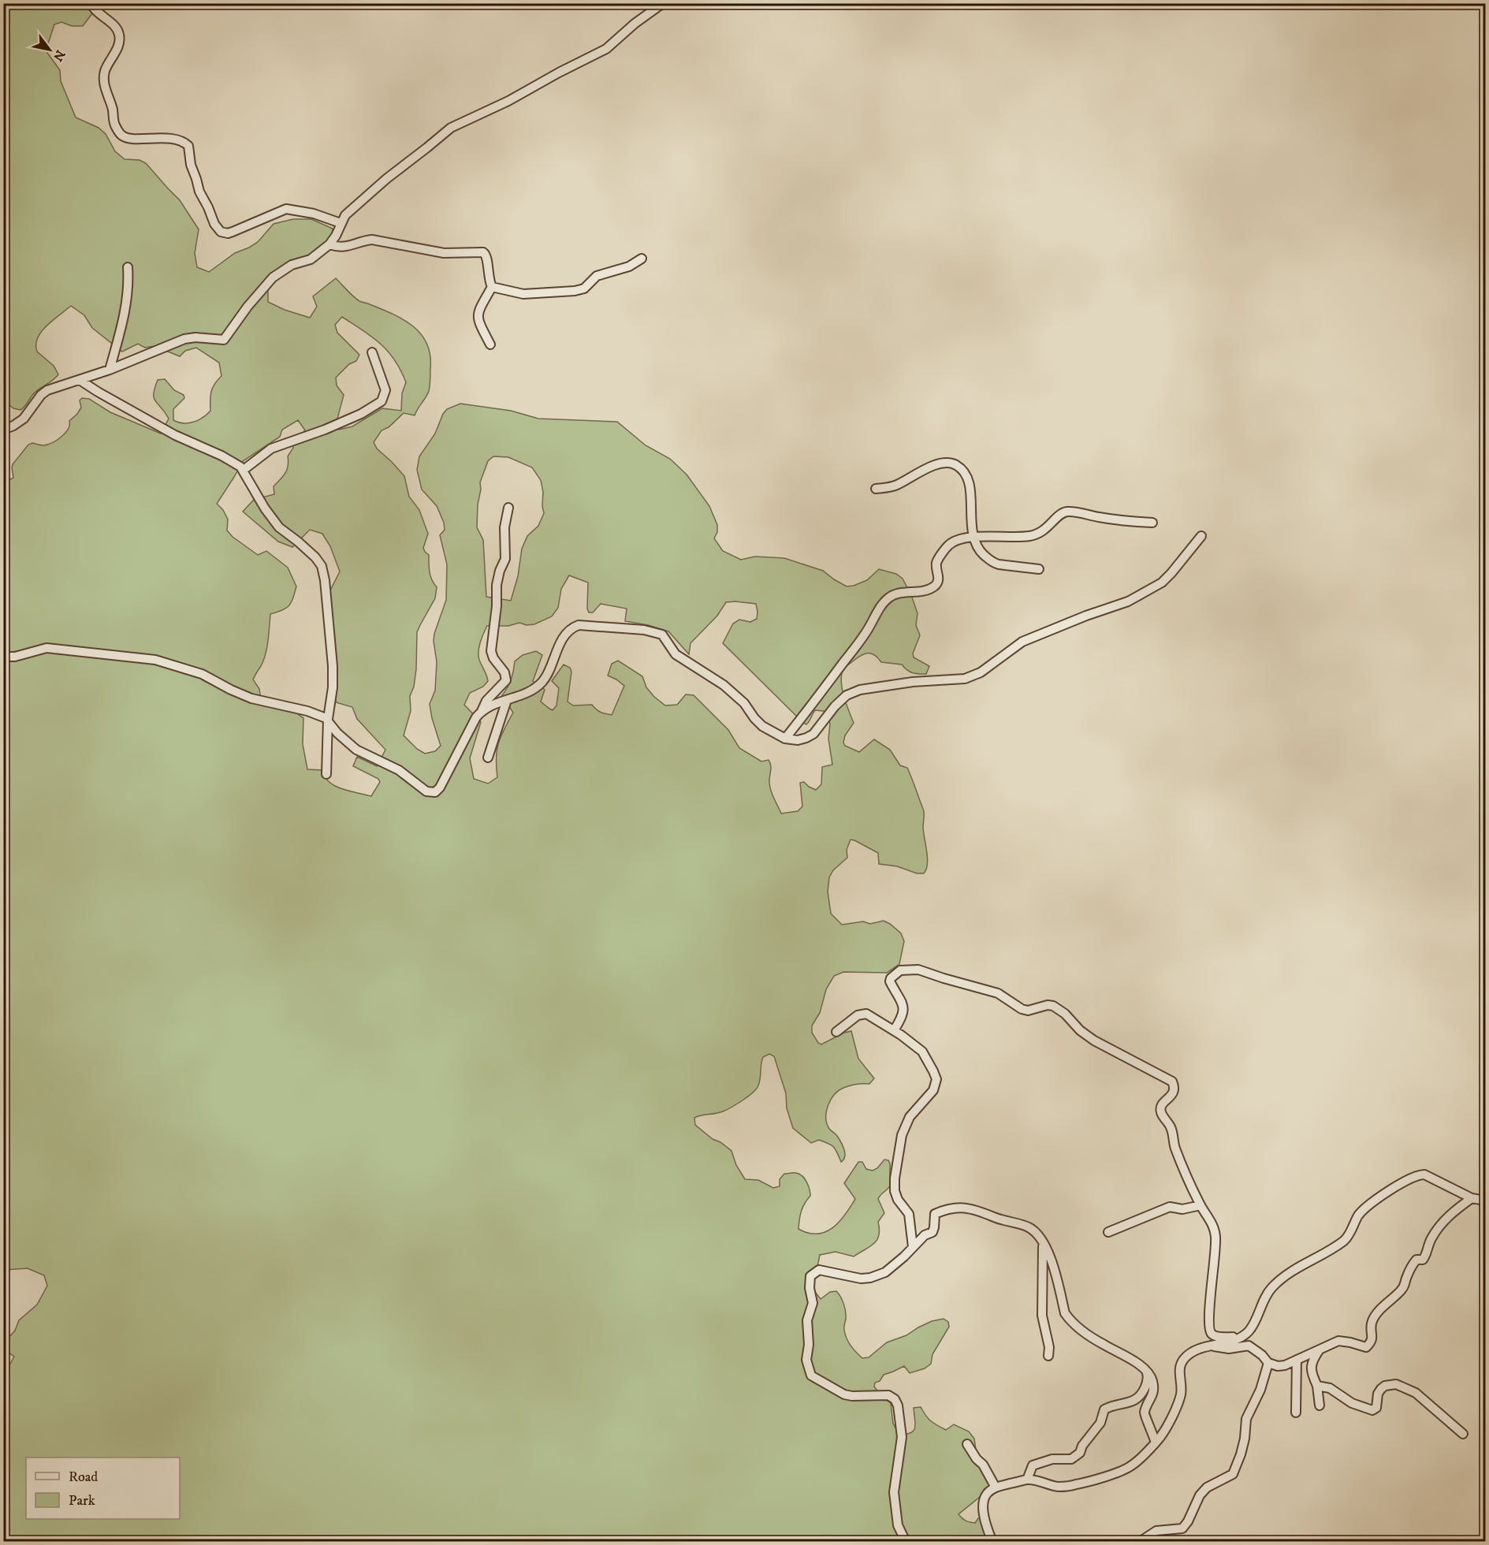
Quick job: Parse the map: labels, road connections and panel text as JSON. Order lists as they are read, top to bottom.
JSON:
{
  "legend": ["Road", "Park"],
  "north": "bottom right"
}
